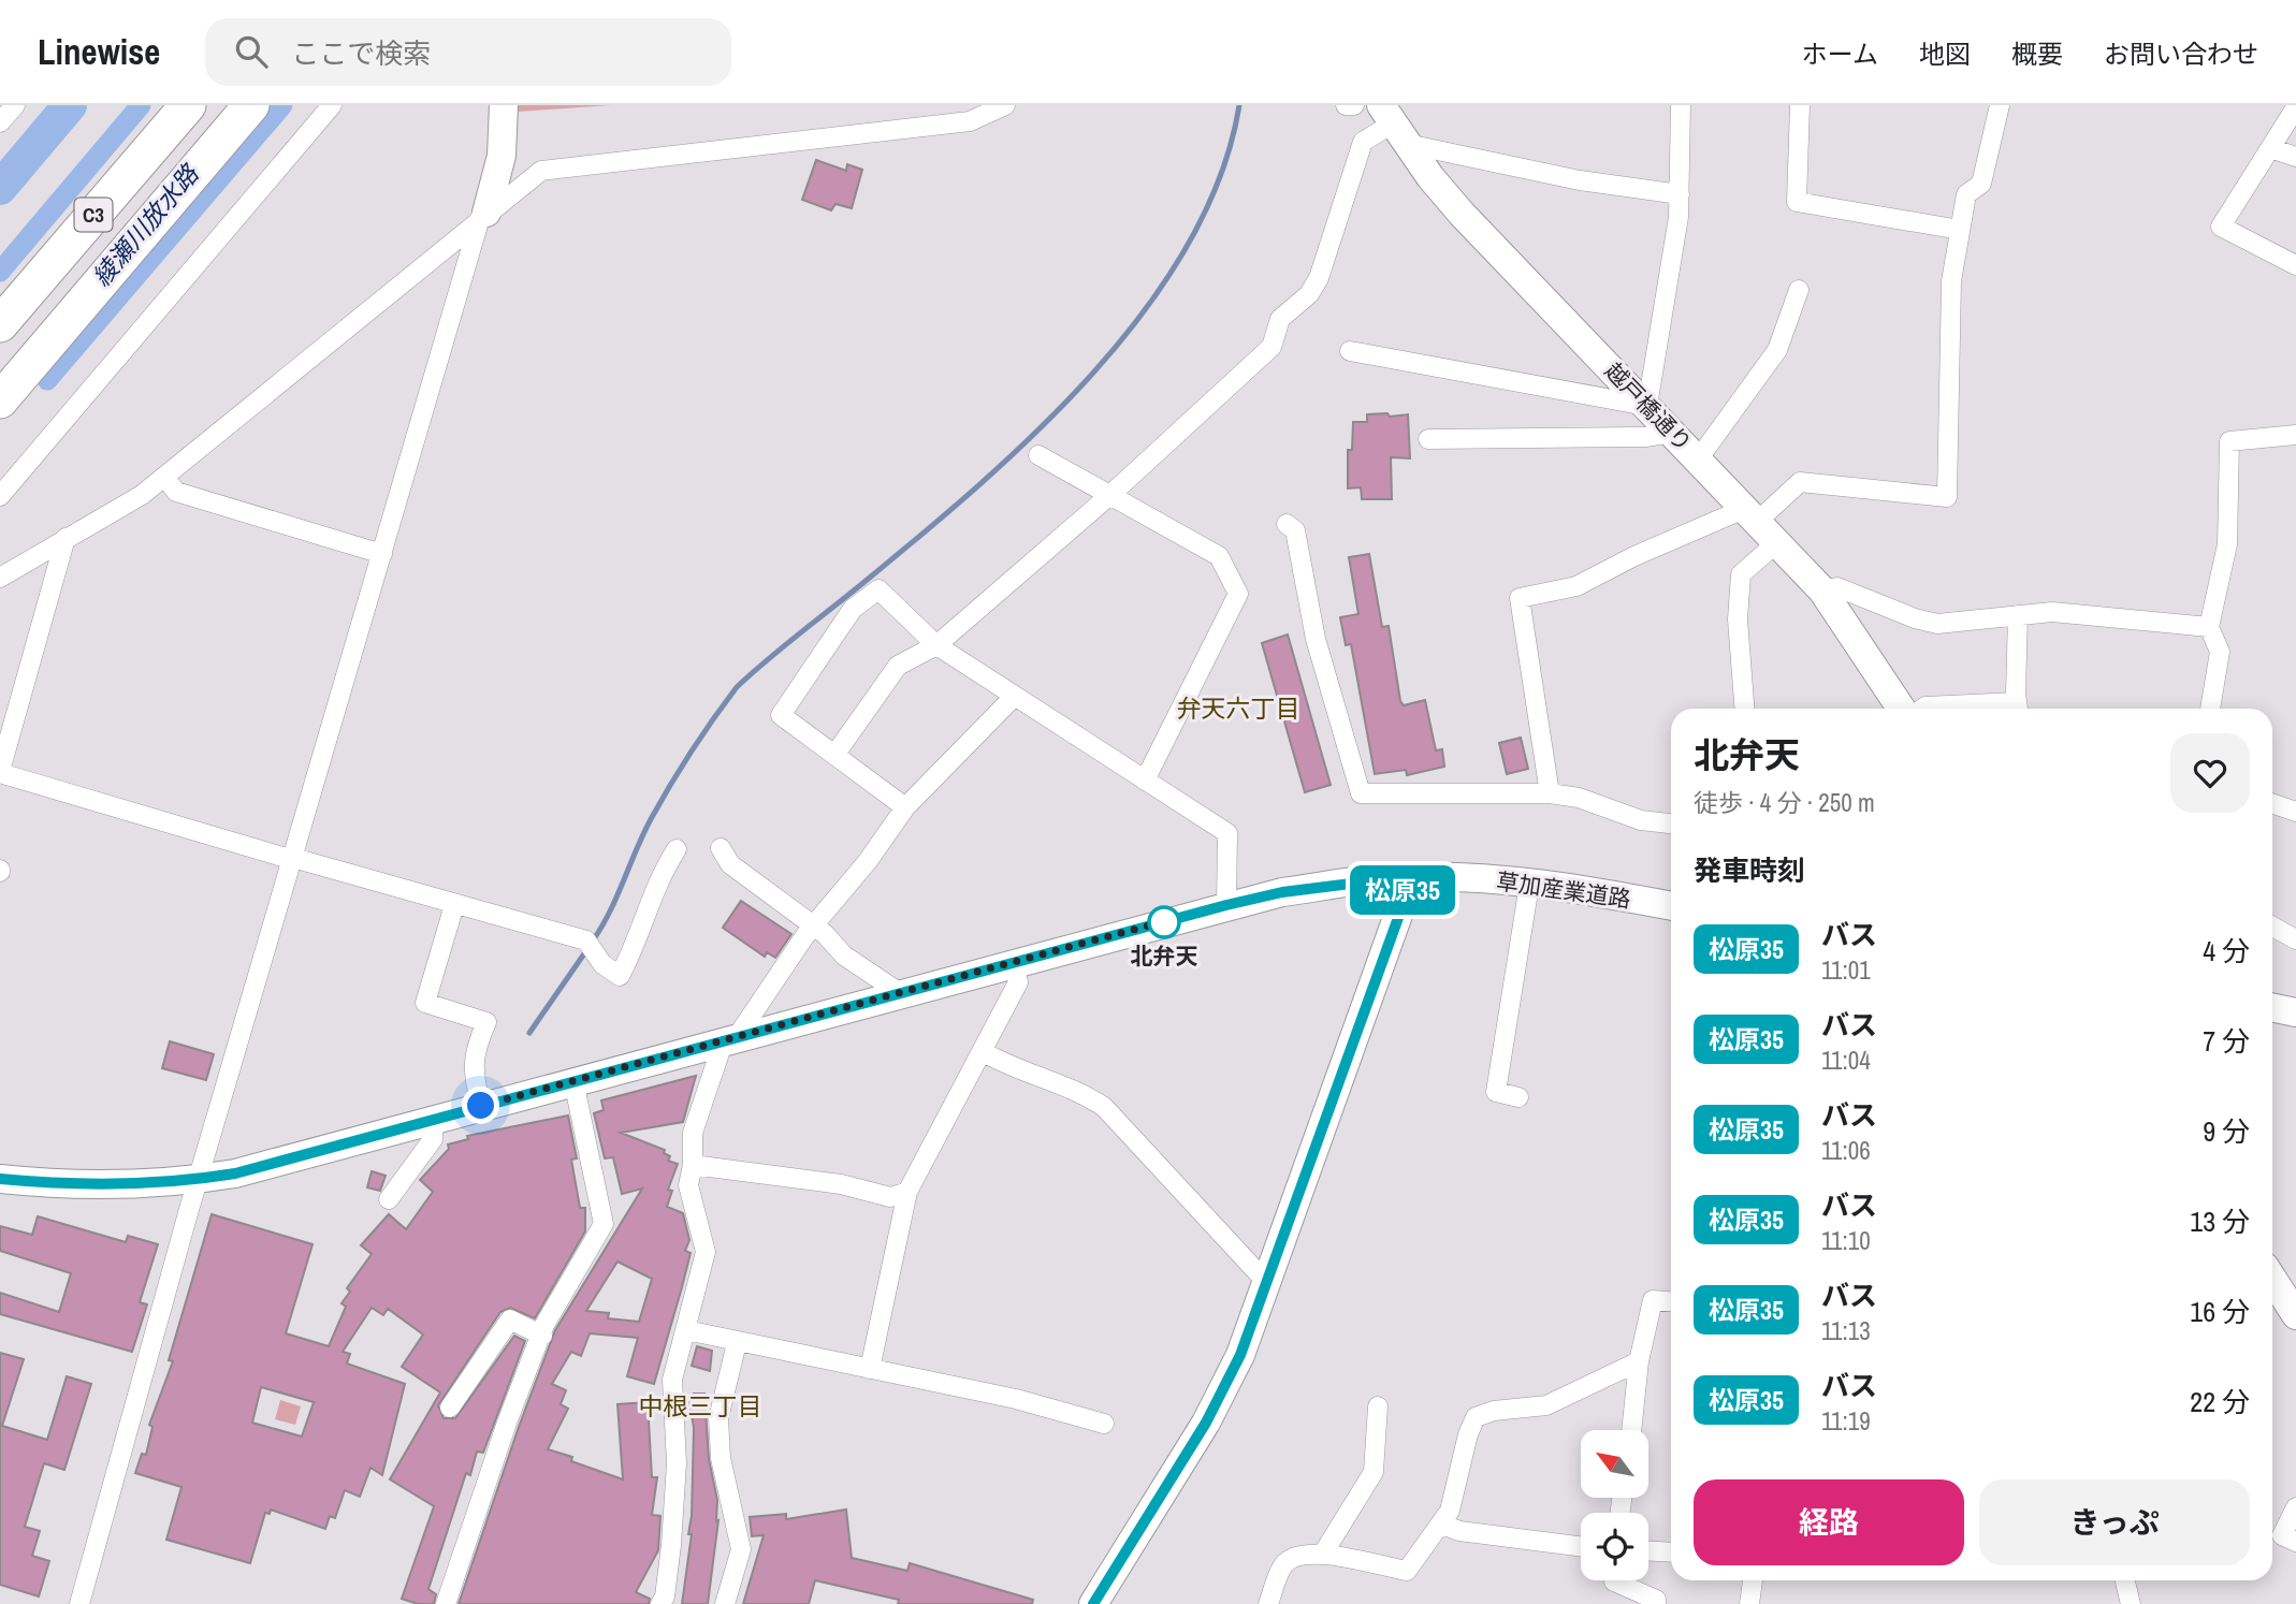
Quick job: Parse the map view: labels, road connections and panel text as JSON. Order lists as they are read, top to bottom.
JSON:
{
  "streets": {
    "highway": ["C3"],
    "main road": ["越戸橋通り", "草加産業道路"]
  },
  "districts": ["弁天六丁目", "中根三丁目"],
  "water": ["綾瀬川放水路"],
  "places": ["北弁天"],
  "lines": ["bus line 松原35"],
  "north": "top left",
  "page": {
    "header": "Linewise",
    "search": "ここで検索",
    "nav": [
      "ホーム",
      "地図",
      "概要",
      "お問い合わせ"
    ],
    "on_map": "松原35",
    "heading": [
      ["北弁天", "徒歩 · 4 分 · 250 m"],
      "発車時刻"
    ],
    "list": [
      {
        "mark": "松原35",
        "name": "バス",
        "note": "11:01",
        "value": "4 分"
      },
      {
        "mark": "松原35",
        "name": "バス",
        "note": "11:04",
        "value": "7 分"
      },
      {
        "mark": "松原35",
        "name": "バス",
        "note": "11:06",
        "value": "9 分"
      },
      {
        "mark": "松原35",
        "name": "バス",
        "note": "11:10",
        "value": "13 分"
      },
      {
        "mark": "松原35",
        "name": "バス",
        "note": "11:13",
        "value": "16 分"
      },
      {
        "mark": "松原35",
        "name": "バス",
        "note": "11:19",
        "value": "22 分"
      }
    ],
    "buttons": ["経路", "きっぷ"]
  }
}
